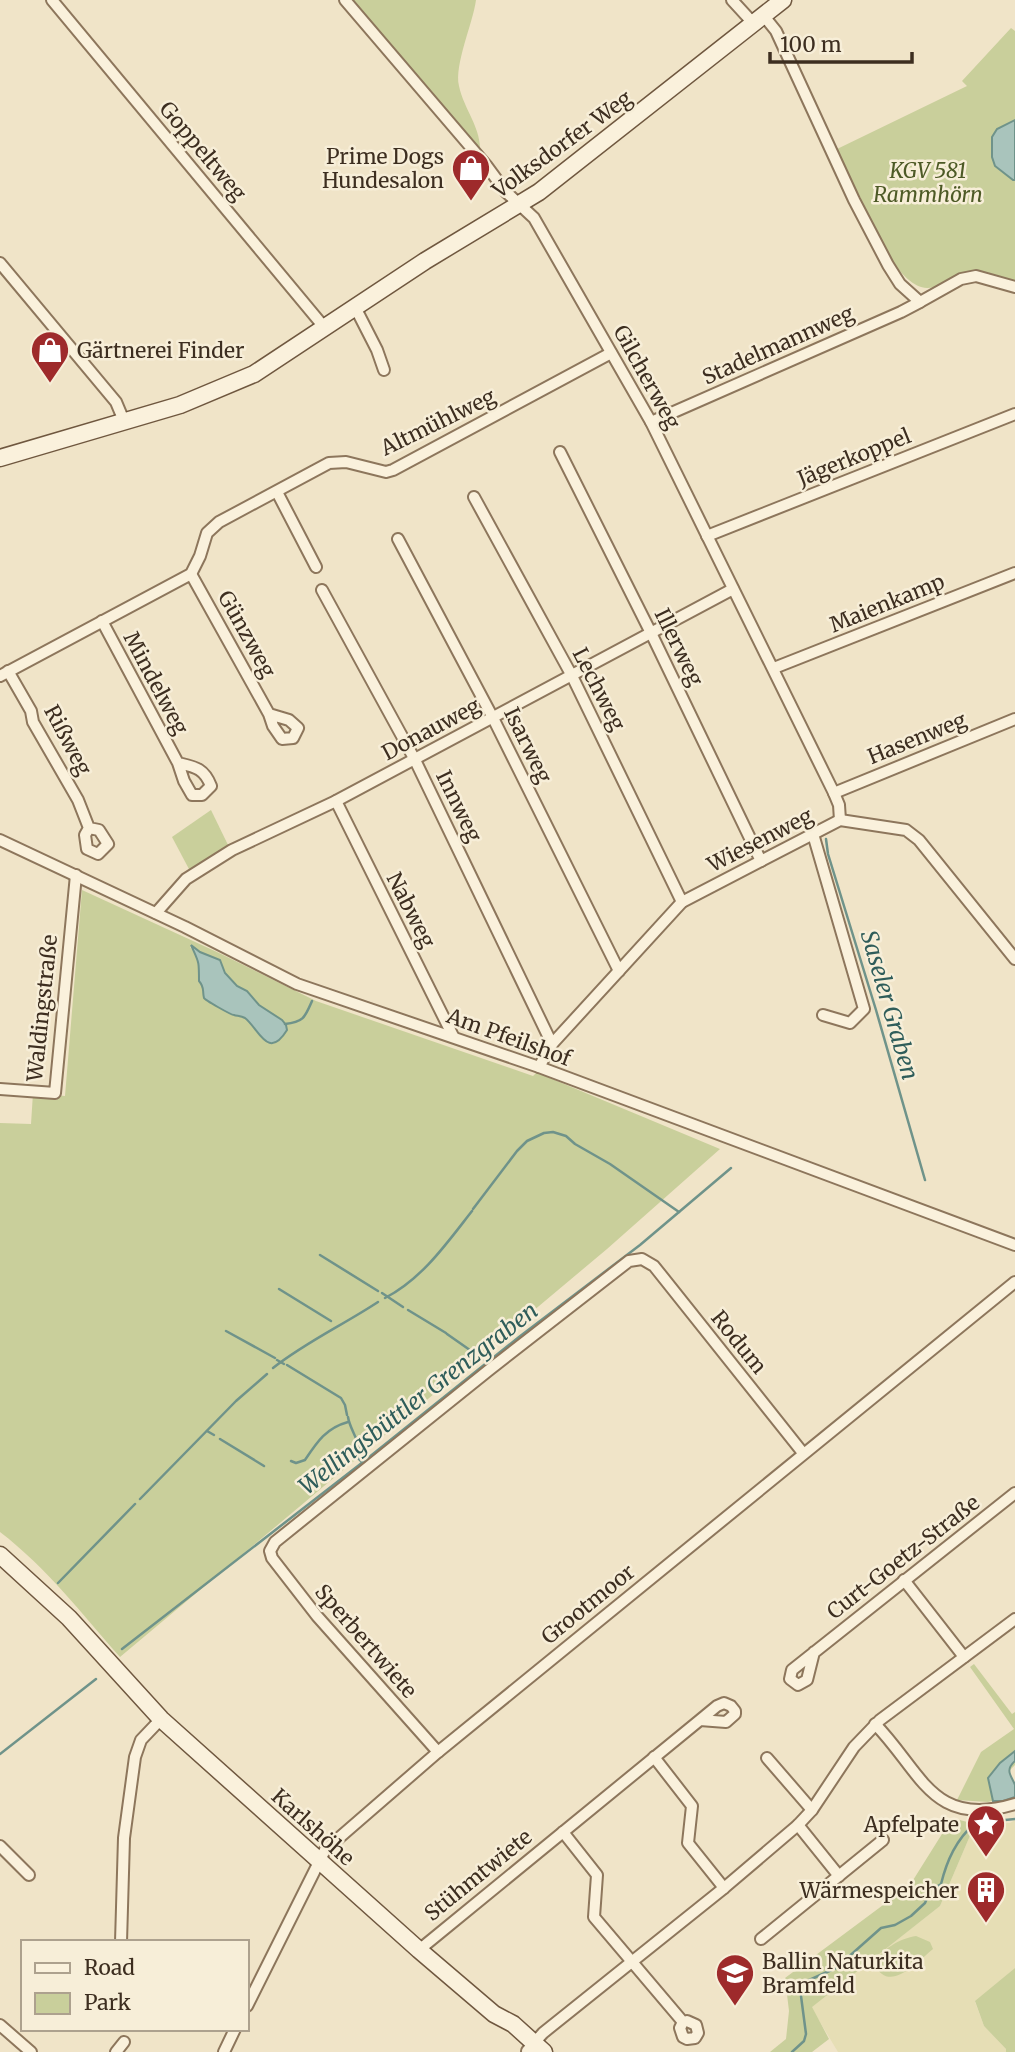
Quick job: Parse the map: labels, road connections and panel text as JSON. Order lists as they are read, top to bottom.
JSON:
{
  "streets": {
    "street": [
      "Volksdorfer Weg",
      "Goppeltweg",
      "Stadelmannweg",
      "Gilcherweg",
      "Altmühlweg",
      "Jägerkoppel",
      "Maienkamp",
      "Günzweg",
      "Illerweg",
      "Mindelweg",
      "Lechweg",
      "Donauweg",
      "Hasenweg",
      "Rißweg",
      "Isarweg",
      "Innweg",
      "Wiesenweg",
      "Nabweg",
      "Waldingstraße",
      "Am Pfeilshof",
      "Rodum",
      "Curt-Goetz-Straße",
      "Grootmoor",
      "Sperbertwiete",
      "Karlshöhe",
      "Stühmtwiete"
    ]
  },
  "crossings": [
    ["Volksdorfer Weg", "Goppeltweg"],
    ["Volksdorfer Weg", "Gilcherweg"],
    ["Stadelmannweg", "Gilcherweg"],
    ["Gilcherweg", "Altmühlweg"],
    ["Gilcherweg", "Jägerkoppel"],
    ["Gilcherweg", "Maienkamp"],
    ["Gilcherweg", "Donauweg"],
    ["Gilcherweg", "Hasenweg"],
    ["Gilcherweg", "Wiesenweg"],
    ["Altmühlweg", "Günzweg"],
    ["Illerweg", "Donauweg"],
    ["Illerweg", "Wiesenweg"],
    ["Lechweg", "Donauweg"],
    ["Lechweg", "Wiesenweg"],
    ["Donauweg", "Isarweg"],
    ["Donauweg", "Innweg"],
    ["Donauweg", "Nabweg"],
    ["Donauweg", "Am Pfeilshof"],
    ["Isarweg", "Wiesenweg"],
    ["Innweg", "Wiesenweg"],
    ["Wiesenweg", "Am Pfeilshof"],
    ["Nabweg", "Am Pfeilshof"],
    ["Waldingstraße", "Am Pfeilshof"],
    ["Rodum", "Grootmoor"],
    ["Rodum", "Sperbertwiete"],
    ["Grootmoor", "Sperbertwiete"],
    ["Grootmoor", "Karlshöhe"],
    ["Karlshöhe", "Stühmtwiete"]
  ],
  "water": ["Saseler Graben", "Wellingsbüttler Grenzgraben"],
  "parks": ["KGV 581 Rammhörn"],
  "places": {
    "shop": ["Prime Dogs Hundesalon", "Gärtnerei Finder"],
    "place": ["Apfelpate"],
    "building": ["Wärmespeicher"],
    "school or university": ["Ballin Naturkita Bramfeld"]
  },
  "legend": ["Road", "Park"],
  "scale_bar": "100 m"
}
